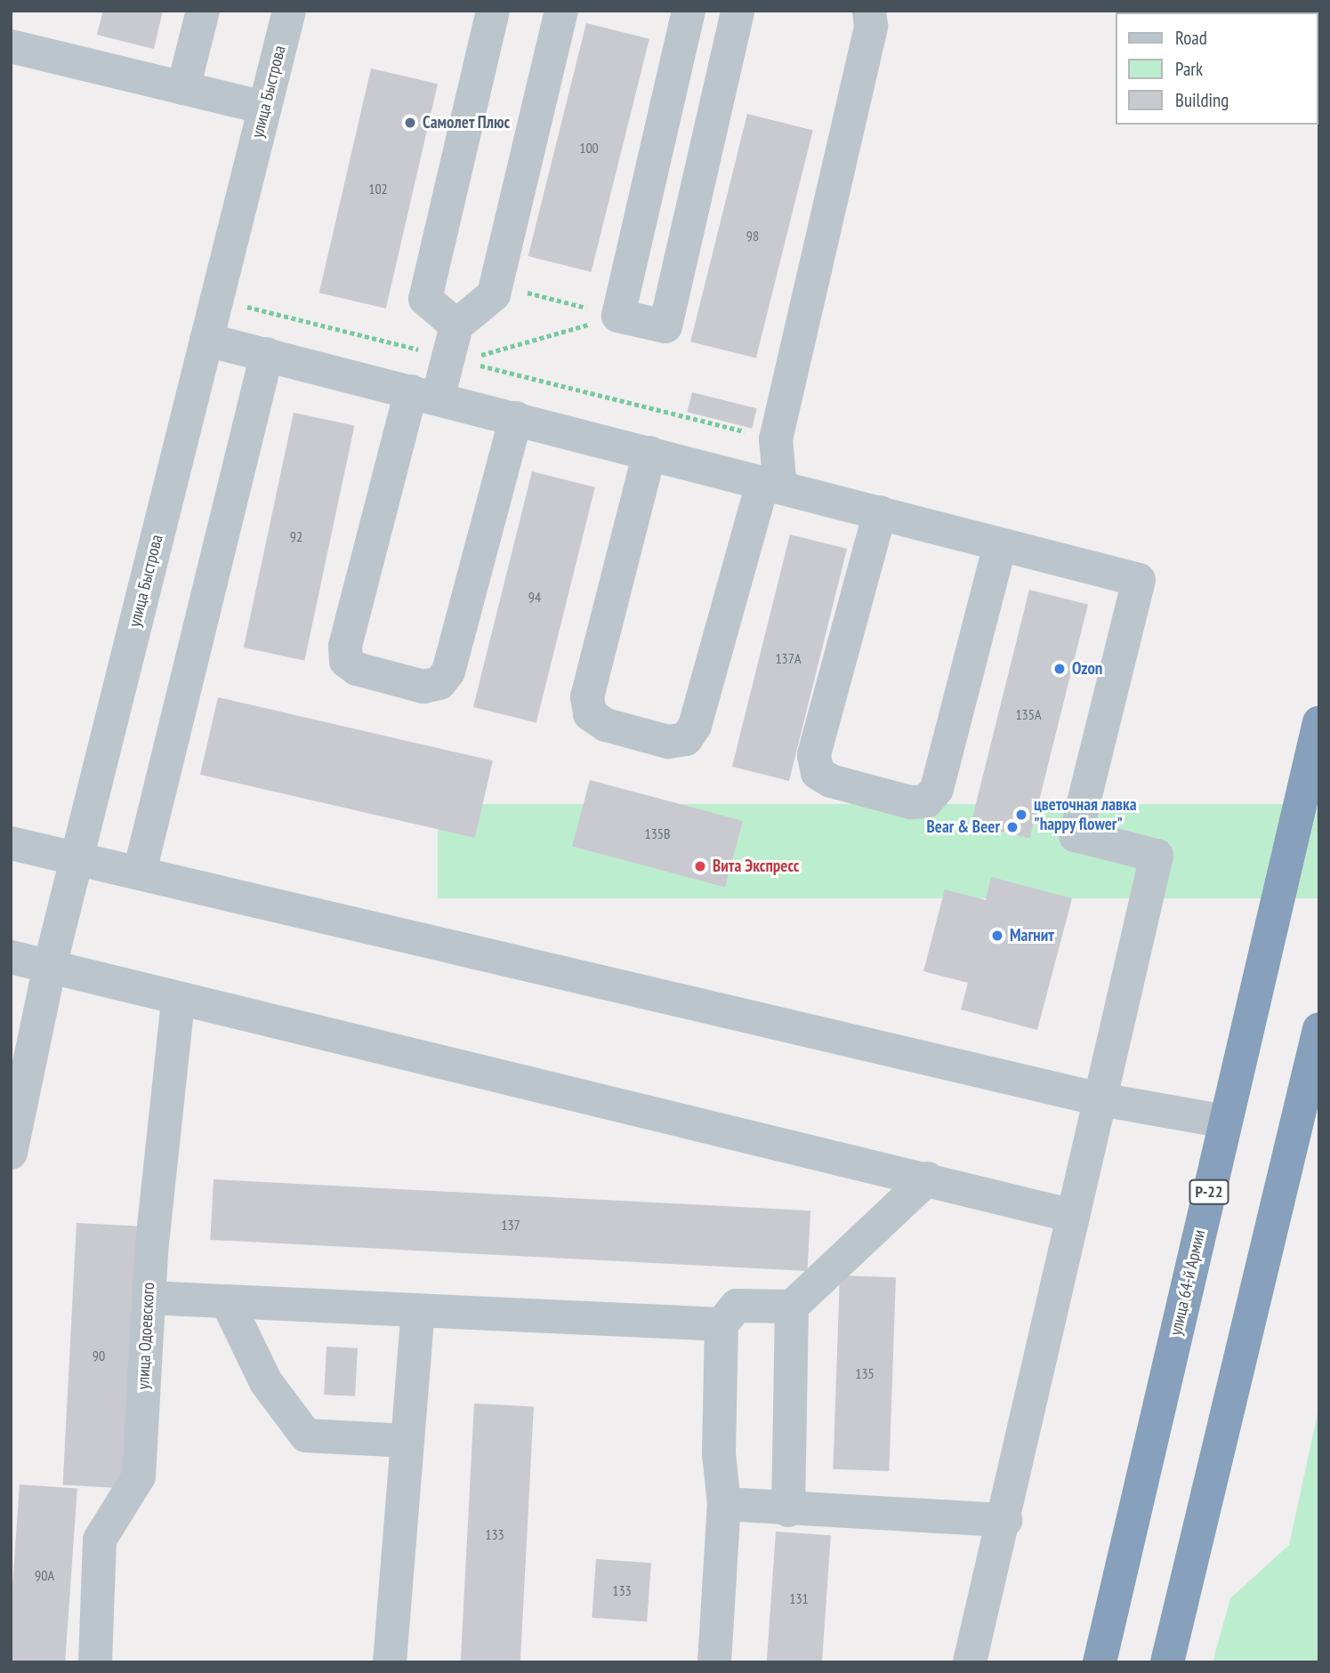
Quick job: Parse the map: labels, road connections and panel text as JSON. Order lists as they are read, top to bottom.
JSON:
{
  "streets": {
    "highway": ["Р-22", "улица 64-й Армии"],
    "street": ["улица Быстрова", "улица Одоевского"]
  },
  "places": [
    "Самолет Плюс",
    "Ozon",
    "цветочная лавка \"happy flower\"",
    "Bear & Beer",
    "Вита Экспресс",
    "Магнит"
  ],
  "house_numbers": [
    "100",
    "102",
    "98",
    "92",
    "94",
    "137А",
    "135А",
    "135В",
    "137",
    "90",
    "135",
    "133",
    "90А",
    "133",
    "131"
  ],
  "legend": ["Road", "Park", "Building"]
}
